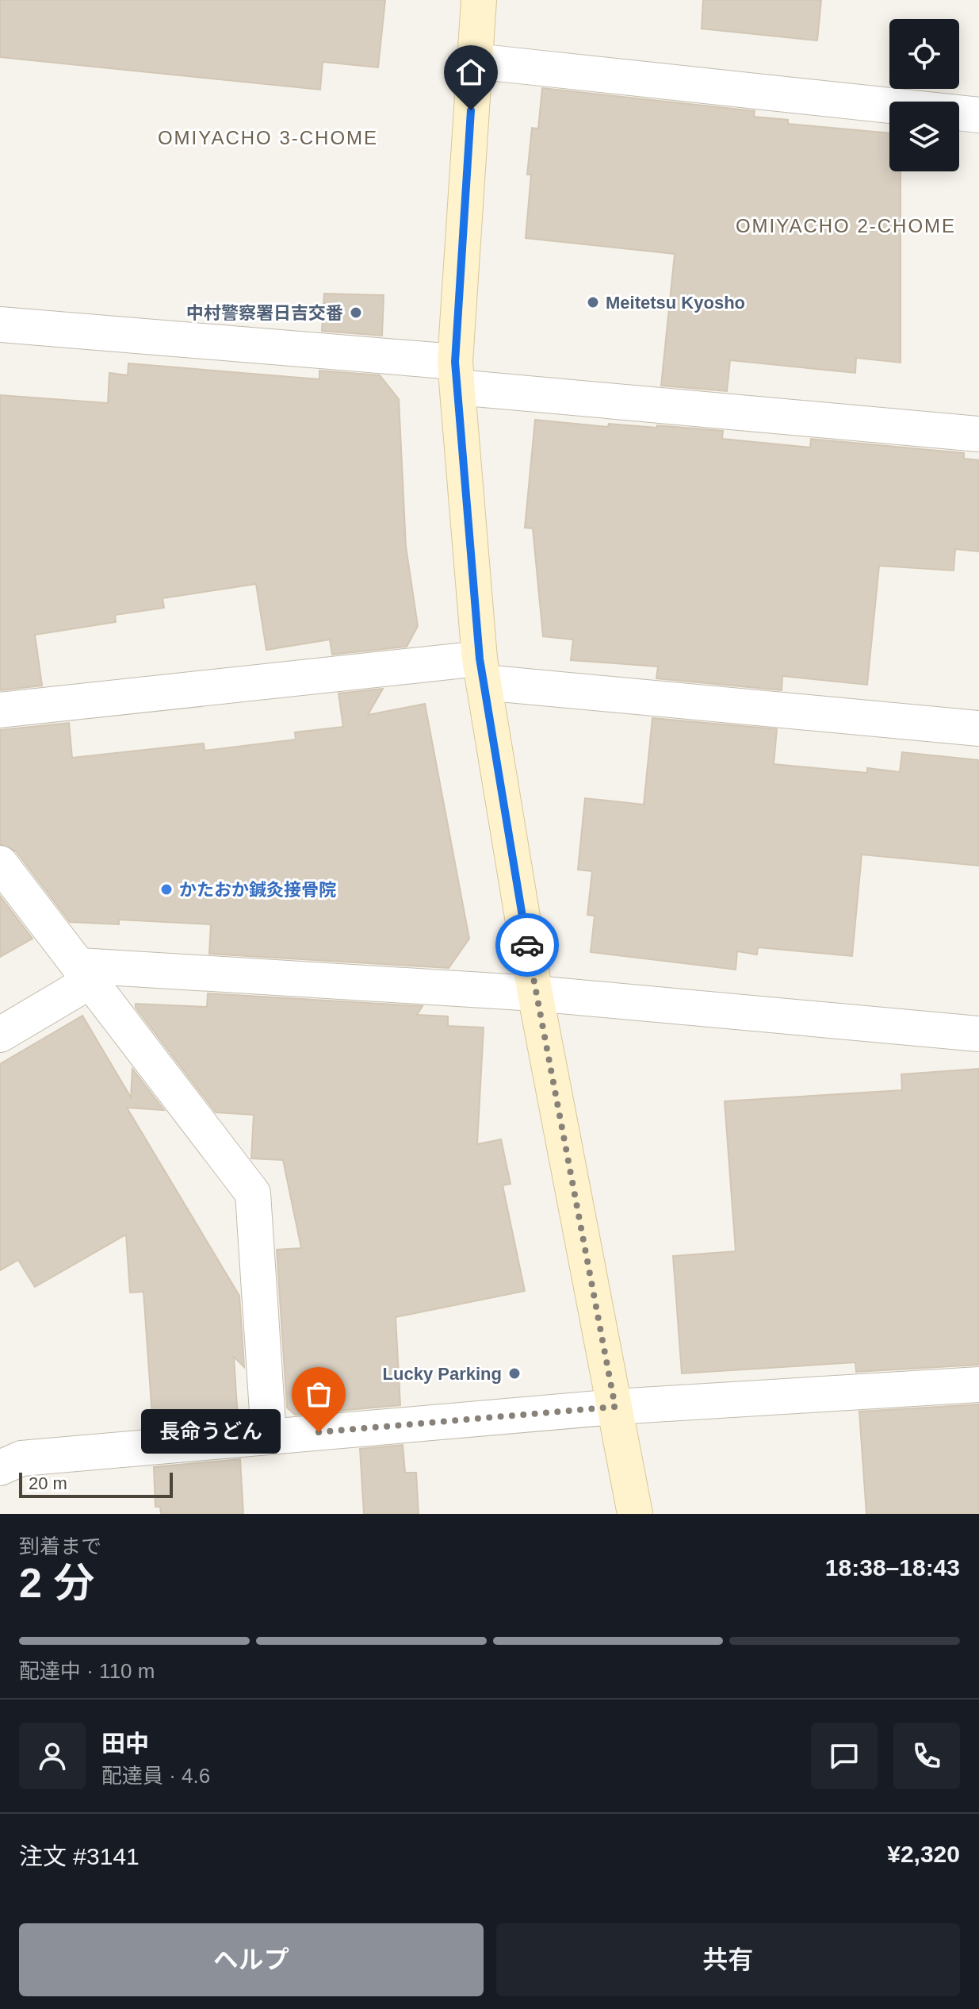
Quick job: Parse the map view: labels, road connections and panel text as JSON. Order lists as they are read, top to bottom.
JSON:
{
  "districts": ["OMIYACHO 3-CHOME", "OMIYACHO 2-CHOME"],
  "places": [
    "Meitetsu Kyosho",
    "中村警察署日吉交番",
    "かたおか鍼灸接骨院",
    "Lucky Parking",
    "長命うどん"
  ],
  "scale_bar": "20 m",
  "page": {
    "bubble": "長命うどん",
    "scale": "20 m",
    "heading": ["2 分", "到着まで", "18:38–18:43"],
    "panel": [
      "田中",
      "配達員 · 4.6",
      "注文 #3141",
      "¥2,320"
    ],
    "bar": "配達中 · 110 m",
    "buttons": ["ヘルプ", "共有"]
  }
}
